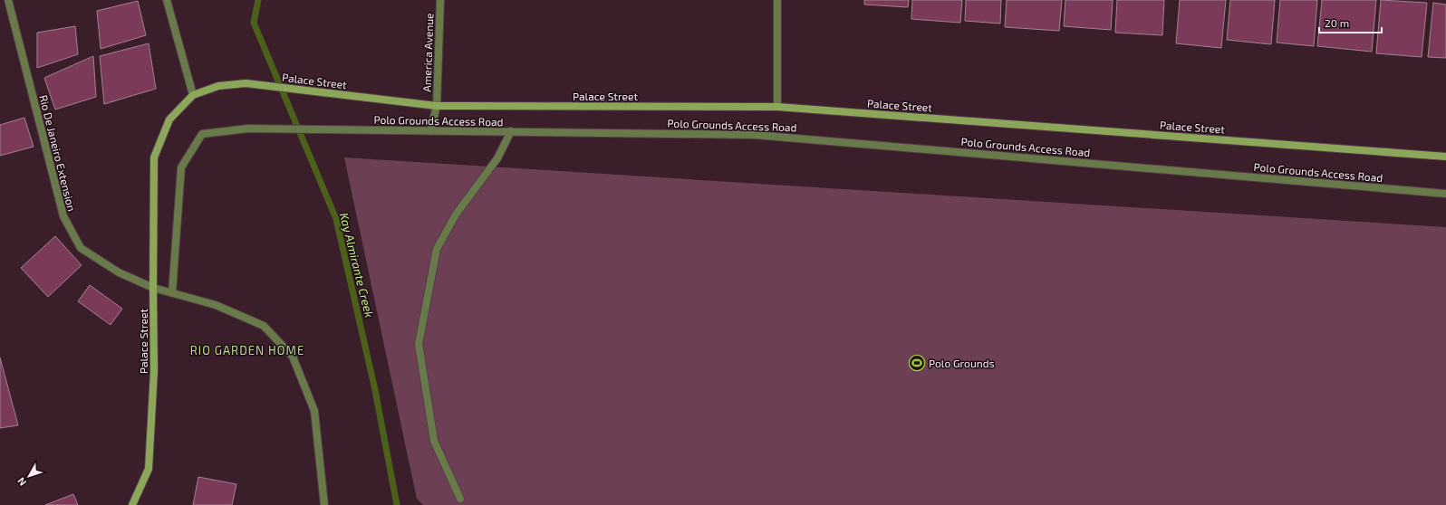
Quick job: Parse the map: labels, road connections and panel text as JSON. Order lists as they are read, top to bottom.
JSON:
{
  "streets": {
    "street": [
      "America Avenue",
      "Palace Street",
      "Polo Grounds Access Road",
      "Rio De Janeiro Extension"
    ]
  },
  "crossings": [
    ["America Avenue", "Palace Street"],
    ["America Avenue", "Polo Grounds Access Road"],
    ["Palace Street", "Rio De Janeiro Extension"],
    ["Polo Grounds Access Road", "Rio De Janeiro Extension"]
  ],
  "districts": ["RIO GARDEN HOME"],
  "water": ["Kay Almirante Creek"],
  "places": {
    "sports": ["Polo Grounds"]
  },
  "scale_bar": "20 m",
  "north": "bottom left"
}
